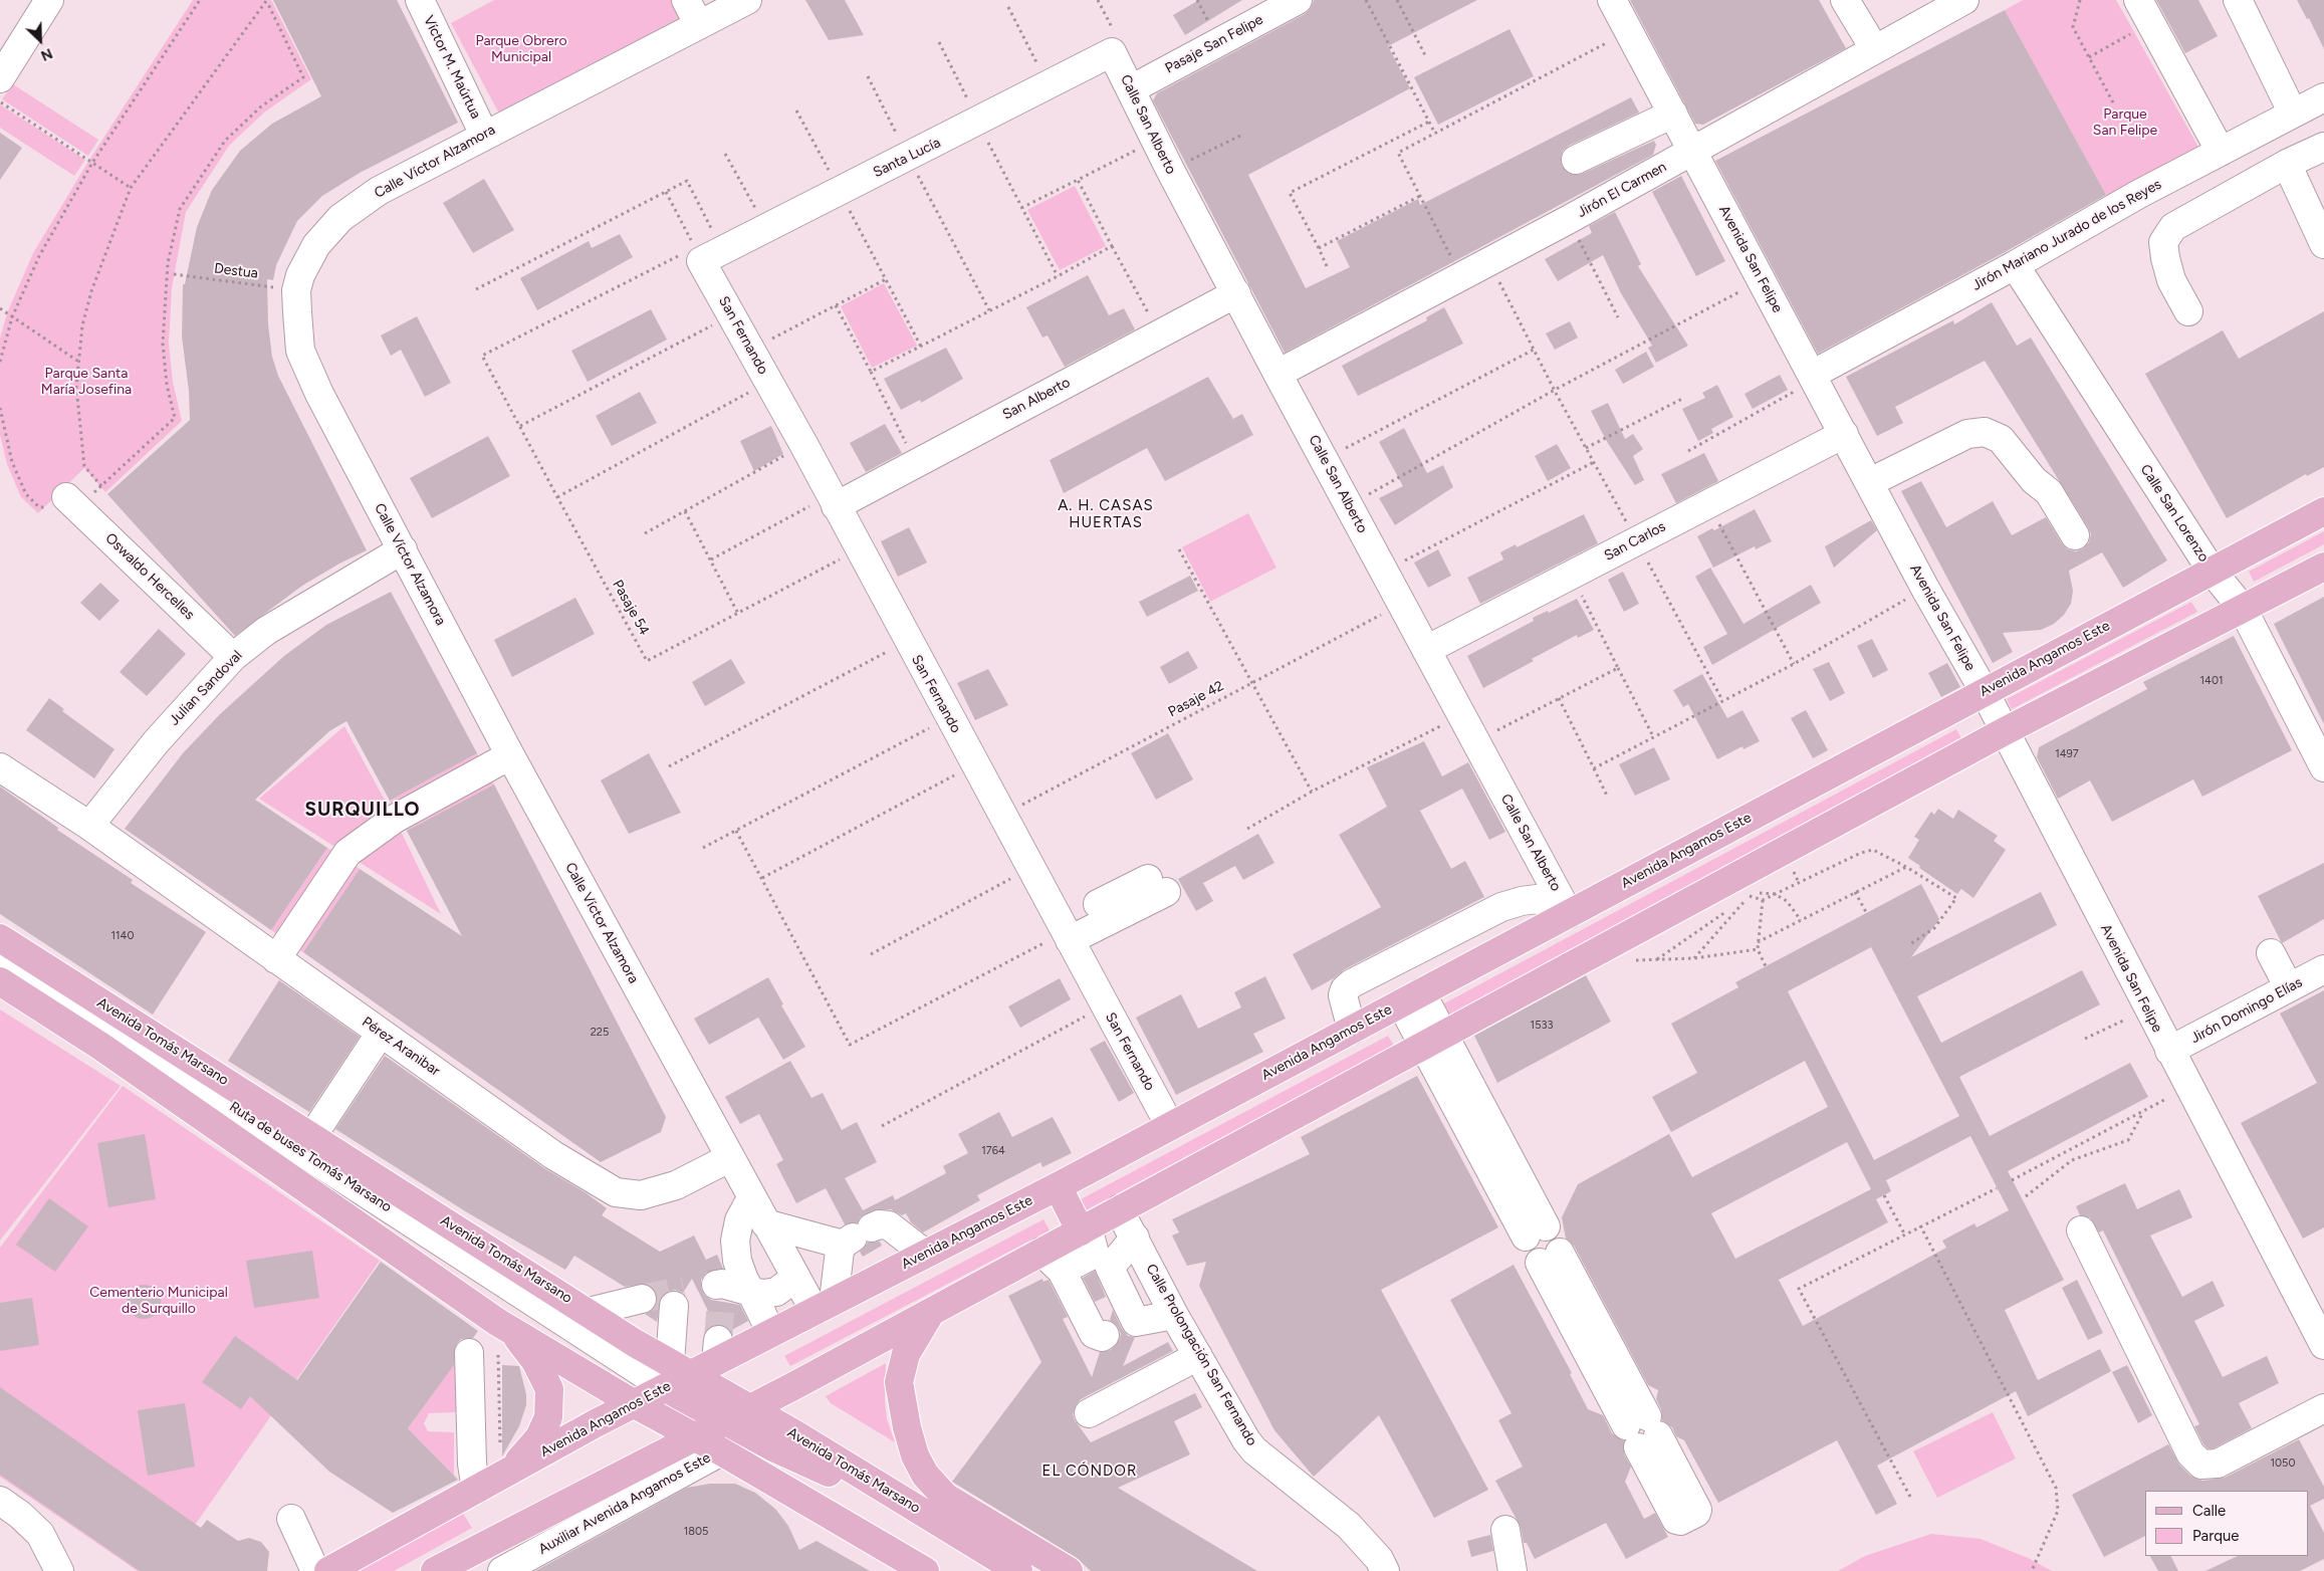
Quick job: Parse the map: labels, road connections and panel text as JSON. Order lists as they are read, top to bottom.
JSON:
{
  "streets": {
    "main road": ["Avenida Angamos Este", "Avenida Tomás Marsano"],
    "street": [
      "Pasaje San Felipe",
      "Víctor M. Maúrtua",
      "Calle San Alberto",
      "Santa Lucía",
      "Calle Víctor Alzamora",
      "Jirón El Carmen",
      "Jirón Mariano Jurado de los Reyes",
      "Avenida San Felipe",
      "San Fernando",
      "San Alberto",
      "Calle San Lorenzo",
      "San Carlos",
      "Oswaldo Hercelles",
      "Julian Sandoval",
      "Jirón Domingo Elías",
      "Pérez Aranibar",
      "Ruta de buses Tomás Marsano",
      "Calle Prolongación San Fernando",
      "Auxiliar Avenida Angamos Este"
    ],
    "path": ["Destua", "Pasaje 54", "Pasaje 42"]
  },
  "crossings": [
    ["Pasaje San Felipe", "Calle San Alberto"],
    ["Víctor M. Maúrtua", "Calle Víctor Alzamora"],
    ["Calle San Alberto", "Santa Lucía"],
    ["Calle San Alberto", "Jirón El Carmen"],
    ["Calle San Alberto", "San Alberto"],
    ["Calle San Alberto", "San Carlos"],
    ["Calle San Alberto", "Avenida Angamos Este"],
    ["Calle San Alberto", "Pasaje 42"],
    ["Santa Lucía", "San Fernando"],
    ["Santa Lucía", "Pasaje 54"],
    ["Calle Víctor Alzamora", "Destua"],
    ["Calle Víctor Alzamora", "Avenida Angamos Este"],
    ["Calle Víctor Alzamora", "Julian Sandoval"],
    ["Calle Víctor Alzamora", "Pérez Aranibar"],
    ["Jirón El Carmen", "Avenida San Felipe"],
    ["Jirón Mariano Jurado de los Reyes", "Avenida San Felipe"],
    ["Jirón Mariano Jurado de los Reyes", "Calle San Lorenzo"],
    ["Avenida San Felipe", "San Carlos"],
    ["Avenida San Felipe", "Avenida Angamos Este"],
    ["Avenida San Felipe", "Jirón Domingo Elías"],
    ["San Fernando", "San Alberto"],
    ["San Fernando", "Pasaje 54"],
    ["San Fernando", "Avenida Angamos Este"],
    ["San Fernando", "Pasaje 42"],
    ["Calle San Lorenzo", "Avenida Angamos Este"],
    ["Oswaldo Hercelles", "Julian Sandoval"],
    ["Avenida Angamos Este", "Avenida Tomás Marsano"],
    ["Avenida Angamos Este", "Ruta de buses Tomás Marsano"],
    ["Julian Sandoval", "Pérez Aranibar"],
    ["Avenida Tomás Marsano", "Ruta de buses Tomás Marsano"]
  ],
  "districts": ["A. H. CASAS HUERTAS", "SURQUILLO", "EL CÓNDOR"],
  "parks": [
    "Parque Obrero Municipal",
    "Parque San Felipe",
    "Parque Santa María Josefina",
    "Cementerio Municipal de Surquillo"
  ],
  "house_numbers": [
    "1401",
    "1497",
    "1140",
    "1533",
    "225",
    "1764",
    "1050",
    "1805"
  ],
  "legend": ["Calle", "Parque"],
  "north": "bottom right"
}
